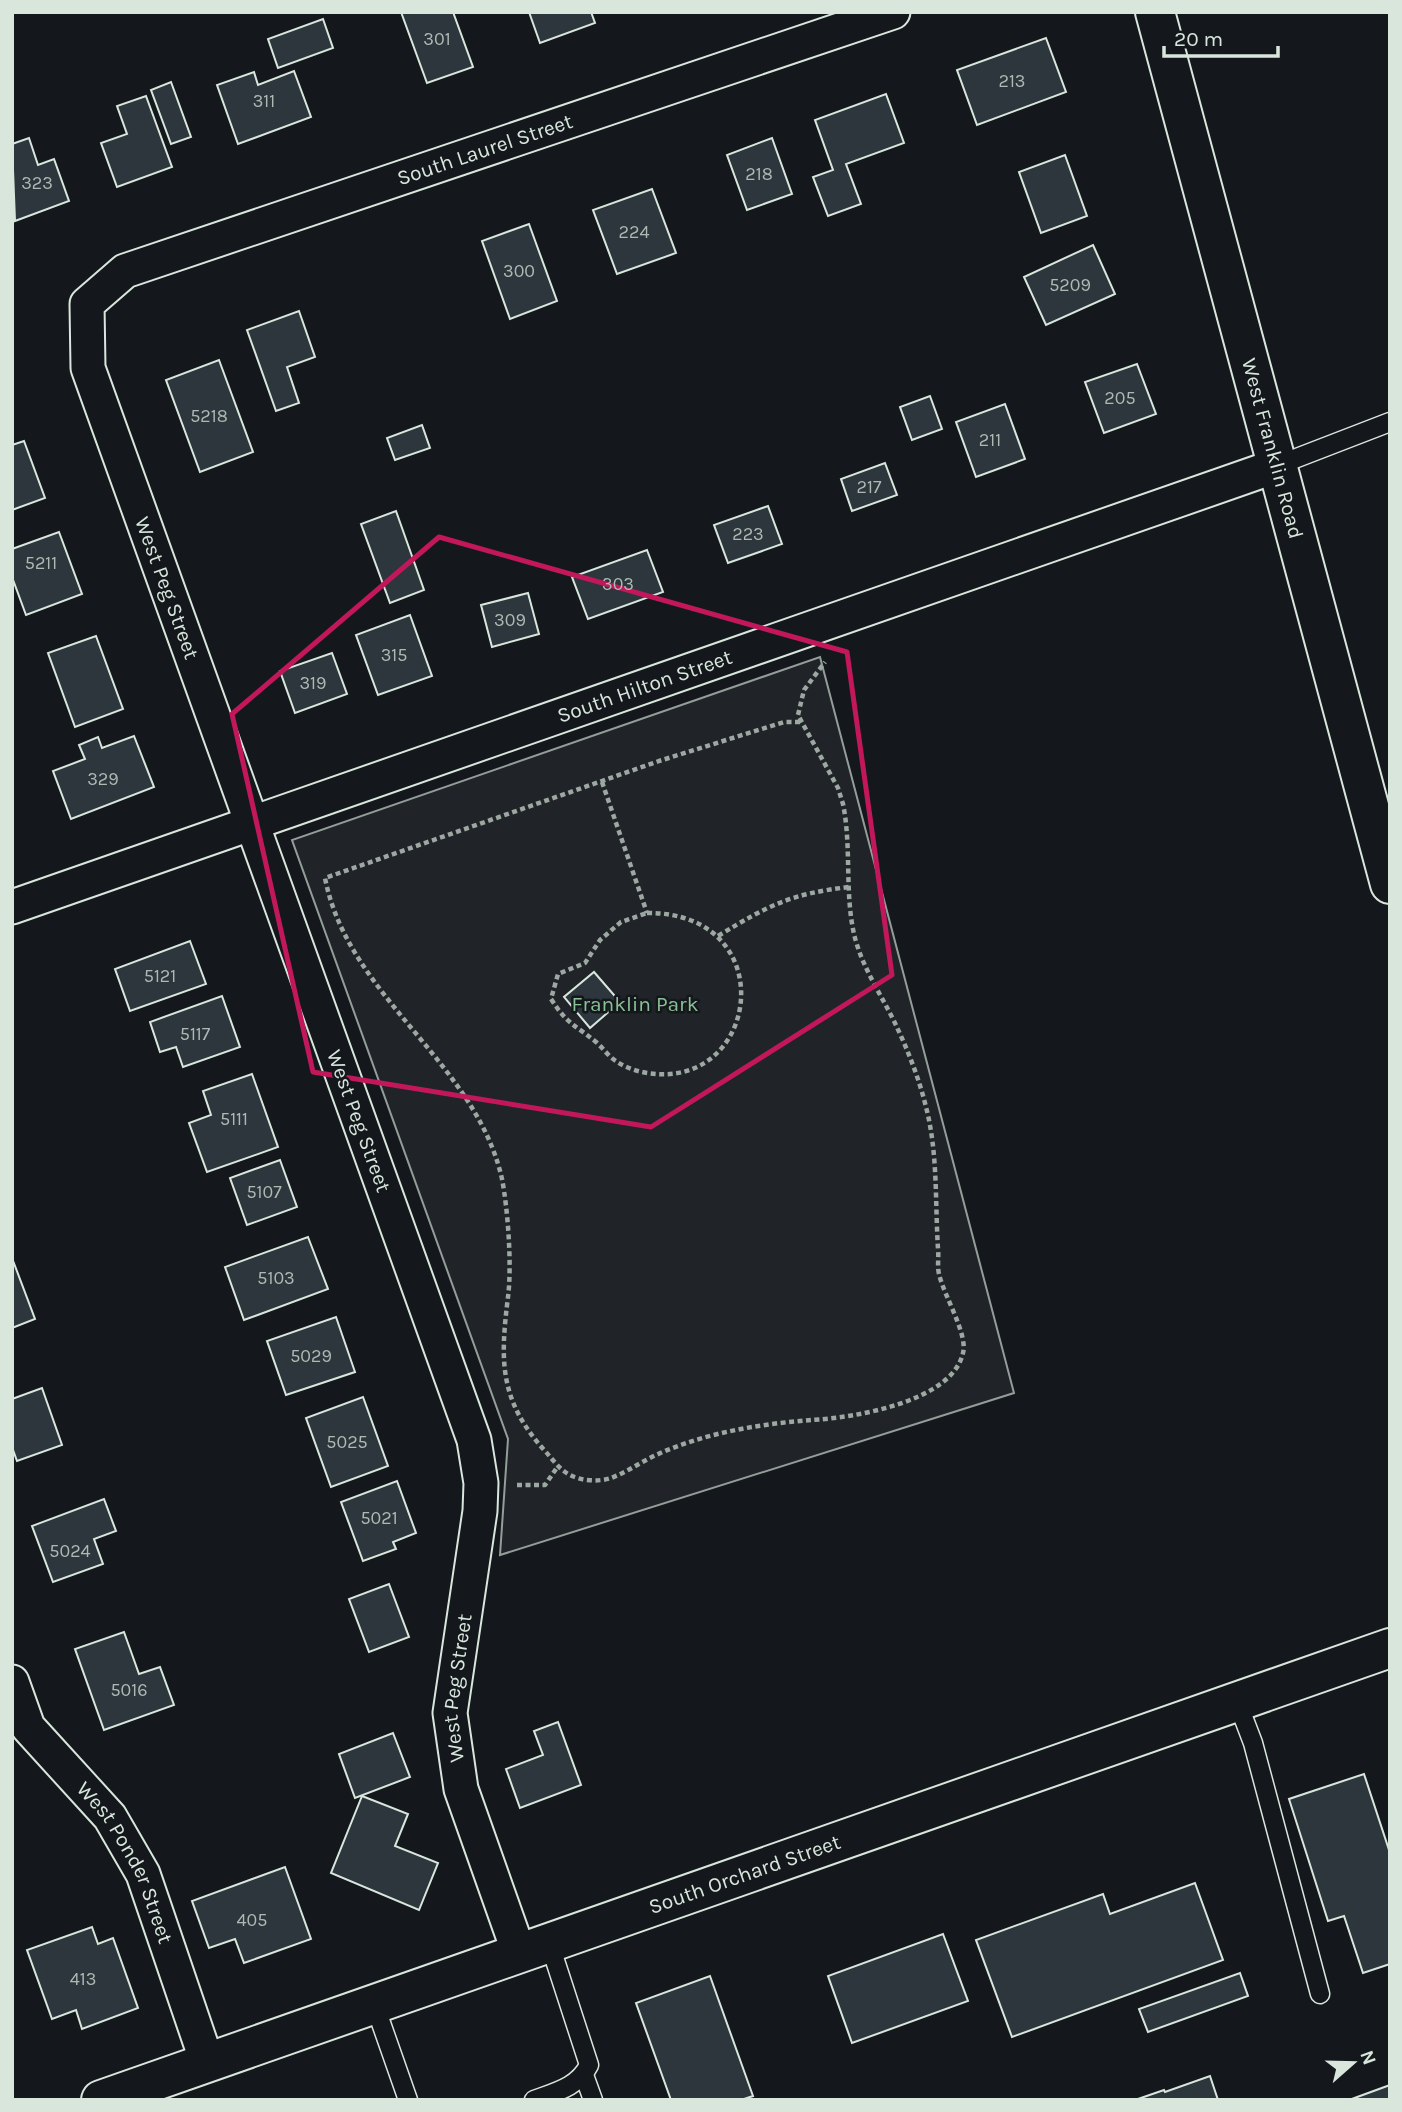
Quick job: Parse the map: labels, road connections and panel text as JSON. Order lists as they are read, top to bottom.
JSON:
{
  "streets": {
    "main road": ["West Franklin Road", "South Orchard Street"],
    "street": [
      "South Laurel Street",
      "West Peg Street",
      "South Hilton Street",
      "West Ponder Street"
    ]
  },
  "crossings": [
    ["South Laurel Street", "West Peg Street"],
    ["West Franklin Road", "South Hilton Street"],
    ["West Peg Street", "South Hilton Street"],
    ["West Peg Street", "South Orchard Street"],
    ["West Ponder Street", "South Orchard Street"]
  ],
  "parks": ["Franklin Park"],
  "house_numbers": [
    "301",
    "213",
    "311",
    "218",
    "323",
    "224",
    "300",
    "5209",
    "205",
    "5218",
    "211",
    "217",
    "223",
    "5211",
    "303",
    "309",
    "315",
    "319",
    "329",
    "5121",
    "5117",
    "5111",
    "5107",
    "5103",
    "5029",
    "5025",
    "5021",
    "5024",
    "5016",
    "405",
    "413"
  ],
  "scale_bar": "20 m",
  "north": "right"
}
